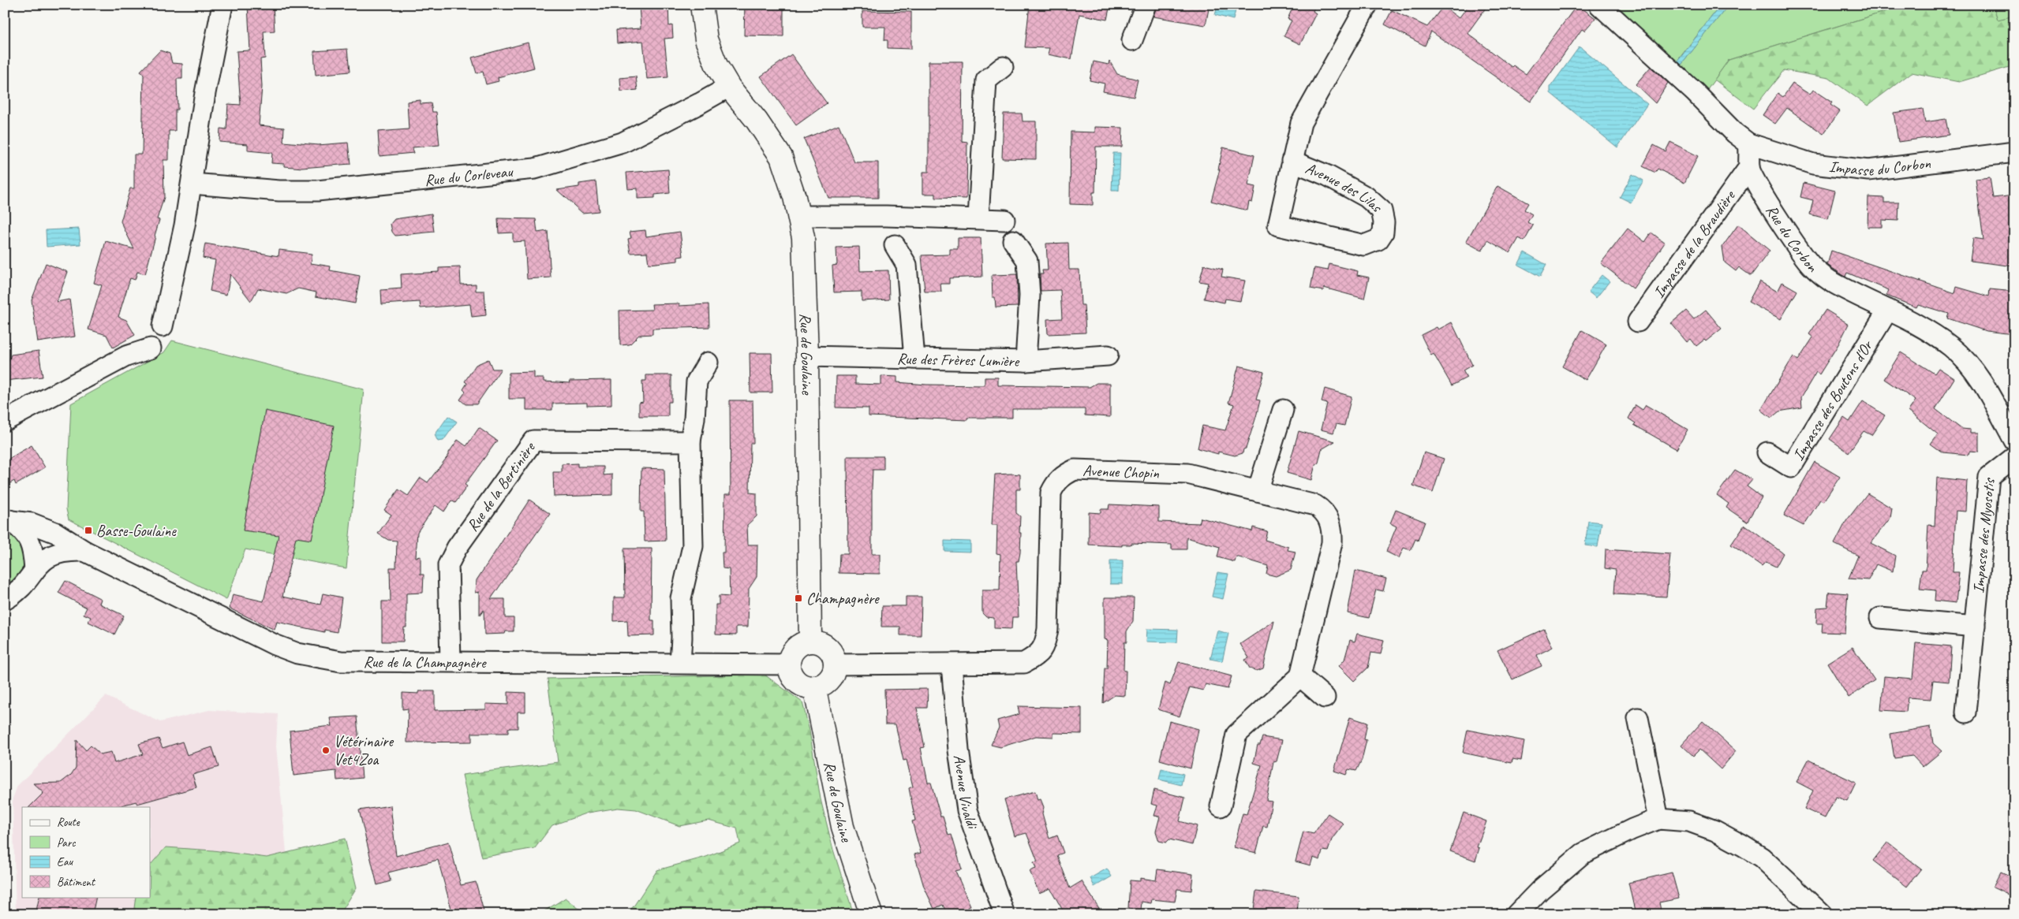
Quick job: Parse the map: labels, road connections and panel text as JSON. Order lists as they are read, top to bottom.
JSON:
{
  "streets": {
    "street": [
      "Impasse du Corbon",
      "Rue du Corleveau",
      "Avenue des Lilas",
      "Rue du Corbon",
      "Impasse de la Braudière",
      "Rue de Goulaine",
      "Rue des Frères Lumière",
      "Impasse des Boutons d'Or",
      "Avenue Chopin",
      "Rue de la Bertinière",
      "Impasse des Myosotis",
      "Rue de la Champagnère",
      "Avenue Vivaldi"
    ]
  },
  "crossings": [
    ["Impasse du Corbon", "Rue du Corbon"],
    ["Rue du Corleveau", "Rue de Goulaine"],
    ["Rue du Corbon", "Impasse de la Braudière"],
    ["Rue du Corbon", "Impasse des Boutons d'Or"],
    ["Rue de Goulaine", "Rue des Frères Lumière"],
    ["Rue de Goulaine", "Avenue Chopin"],
    ["Rue de Goulaine", "Rue de la Champagnère"],
    ["Avenue Chopin", "Rue de la Champagnère"],
    ["Avenue Chopin", "Avenue Vivaldi"],
    ["Rue de la Bertinière", "Rue de la Champagnère"]
  ],
  "places": {
    "transit": ["Basse-Goulaine", "Champagnère"],
    "other": ["Vétérinaire Vet4Zoa"]
  },
  "legend": [
    "Route",
    "Parc",
    "Eau",
    "Bâtiment"
  ]
}
